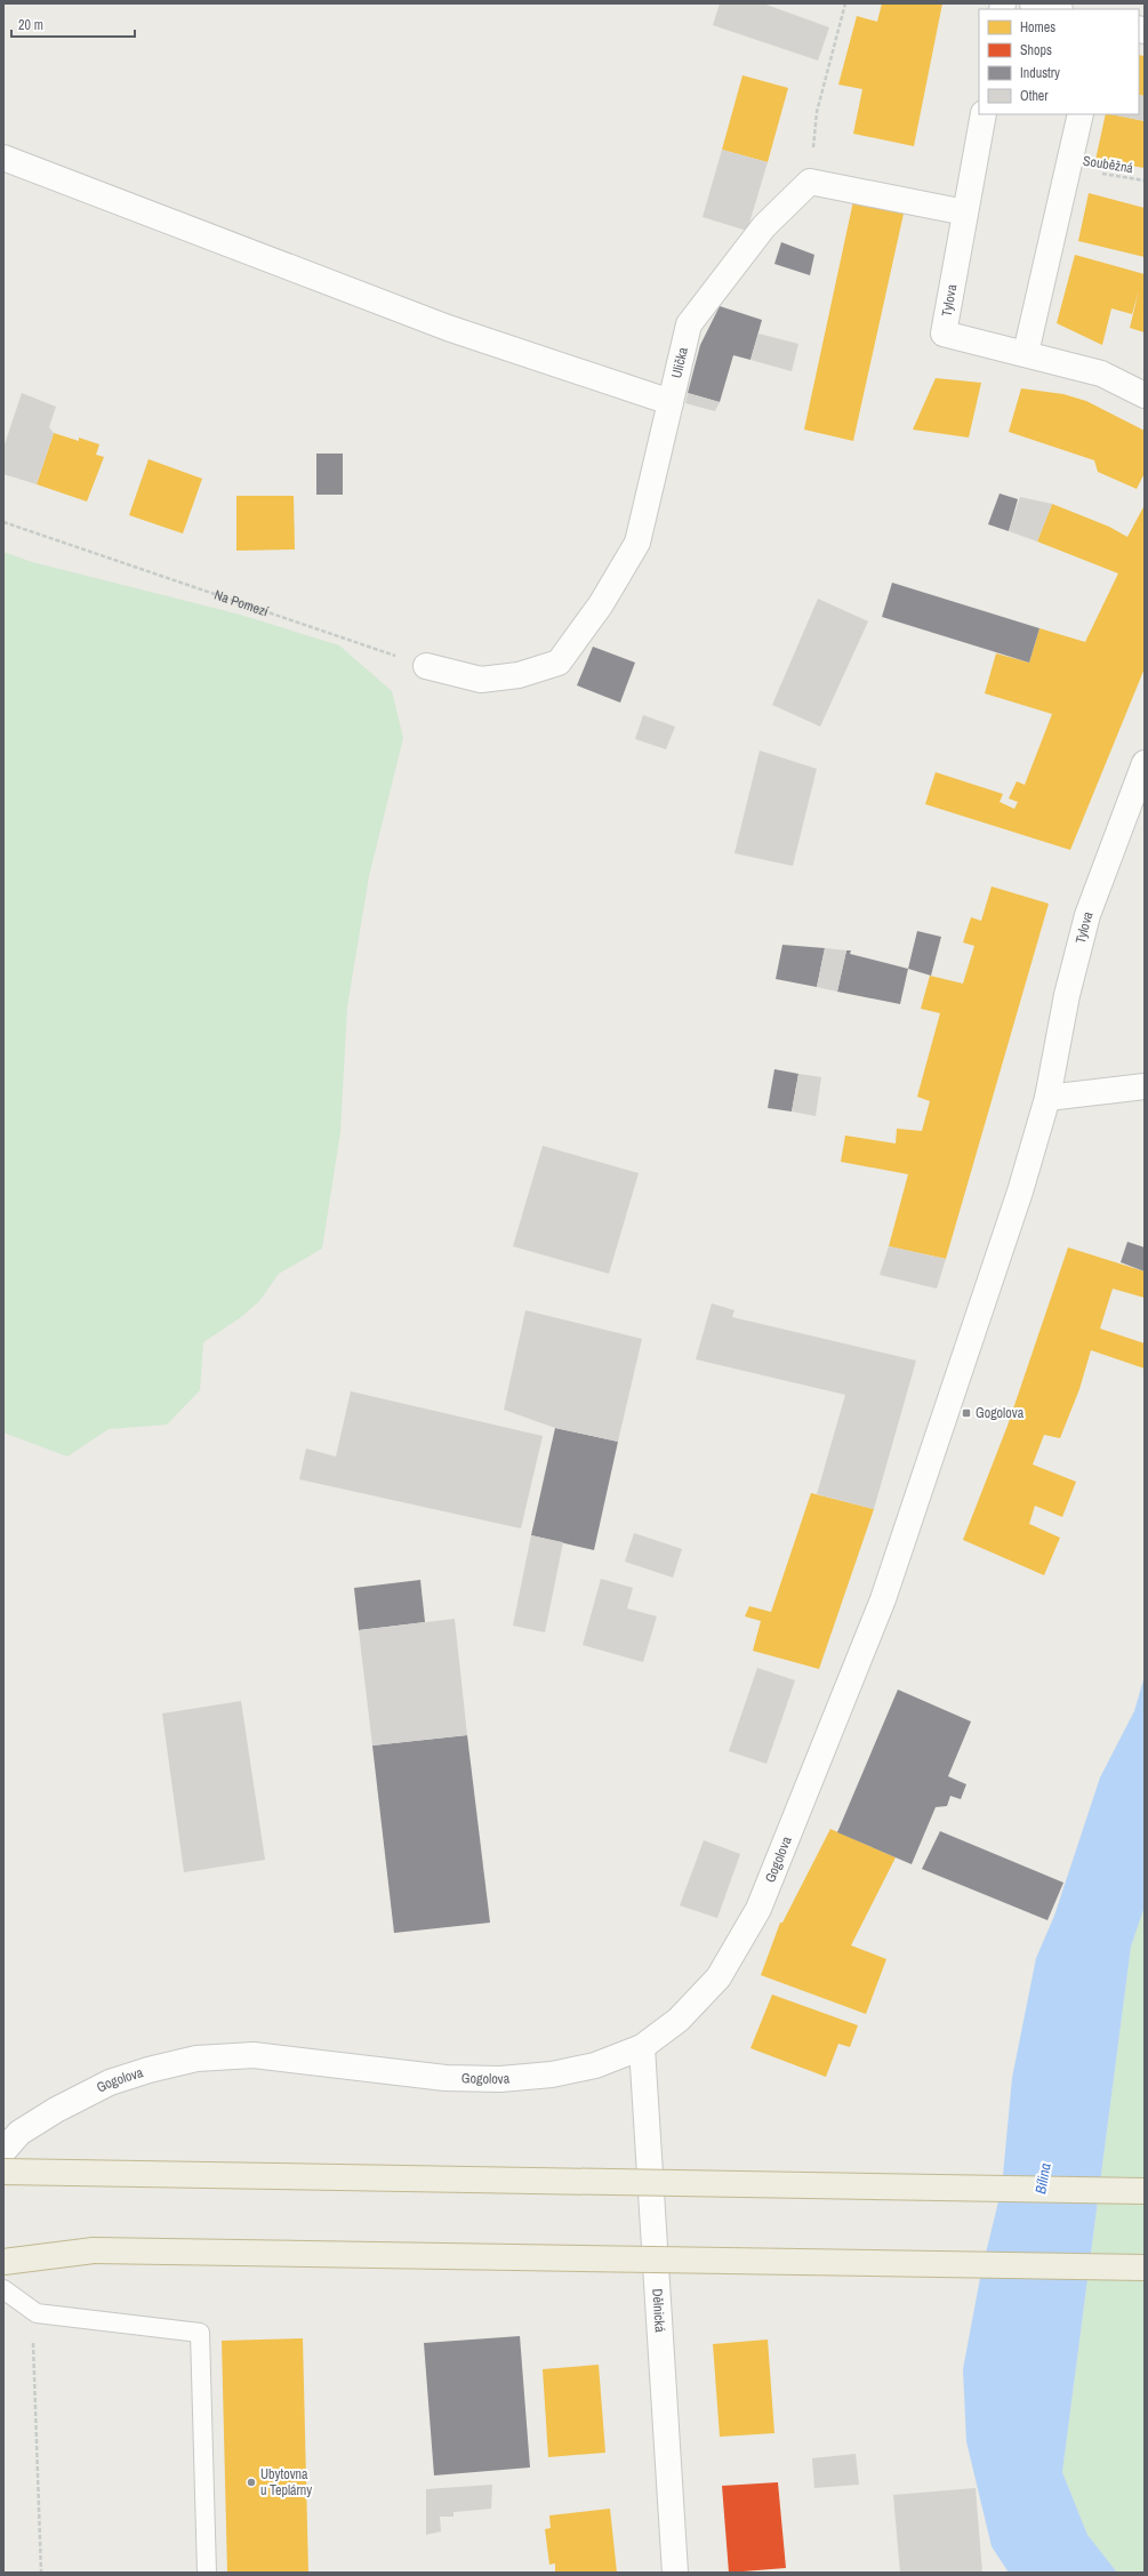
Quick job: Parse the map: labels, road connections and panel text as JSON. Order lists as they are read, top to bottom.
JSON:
{
  "streets": {
    "street": [
      "Tylova",
      "Ulička",
      "Gogolova",
      "Dělnická"
    ],
    "path": ["Souběžná", "Na Pomezí"]
  },
  "crossings": [
    ["Tylova", "Gogolova"],
    ["Ulička", "Na Pomezí"],
    ["Gogolova", "Dělnická"]
  ],
  "water": ["Bílina"],
  "places": {
    "transit": ["Gogolova"],
    "other": ["Ubytovna u Teplárny"]
  },
  "legend": [
    "Homes",
    "Shops",
    "Industry",
    "Other"
  ],
  "scale_bar": "20 m"
}
